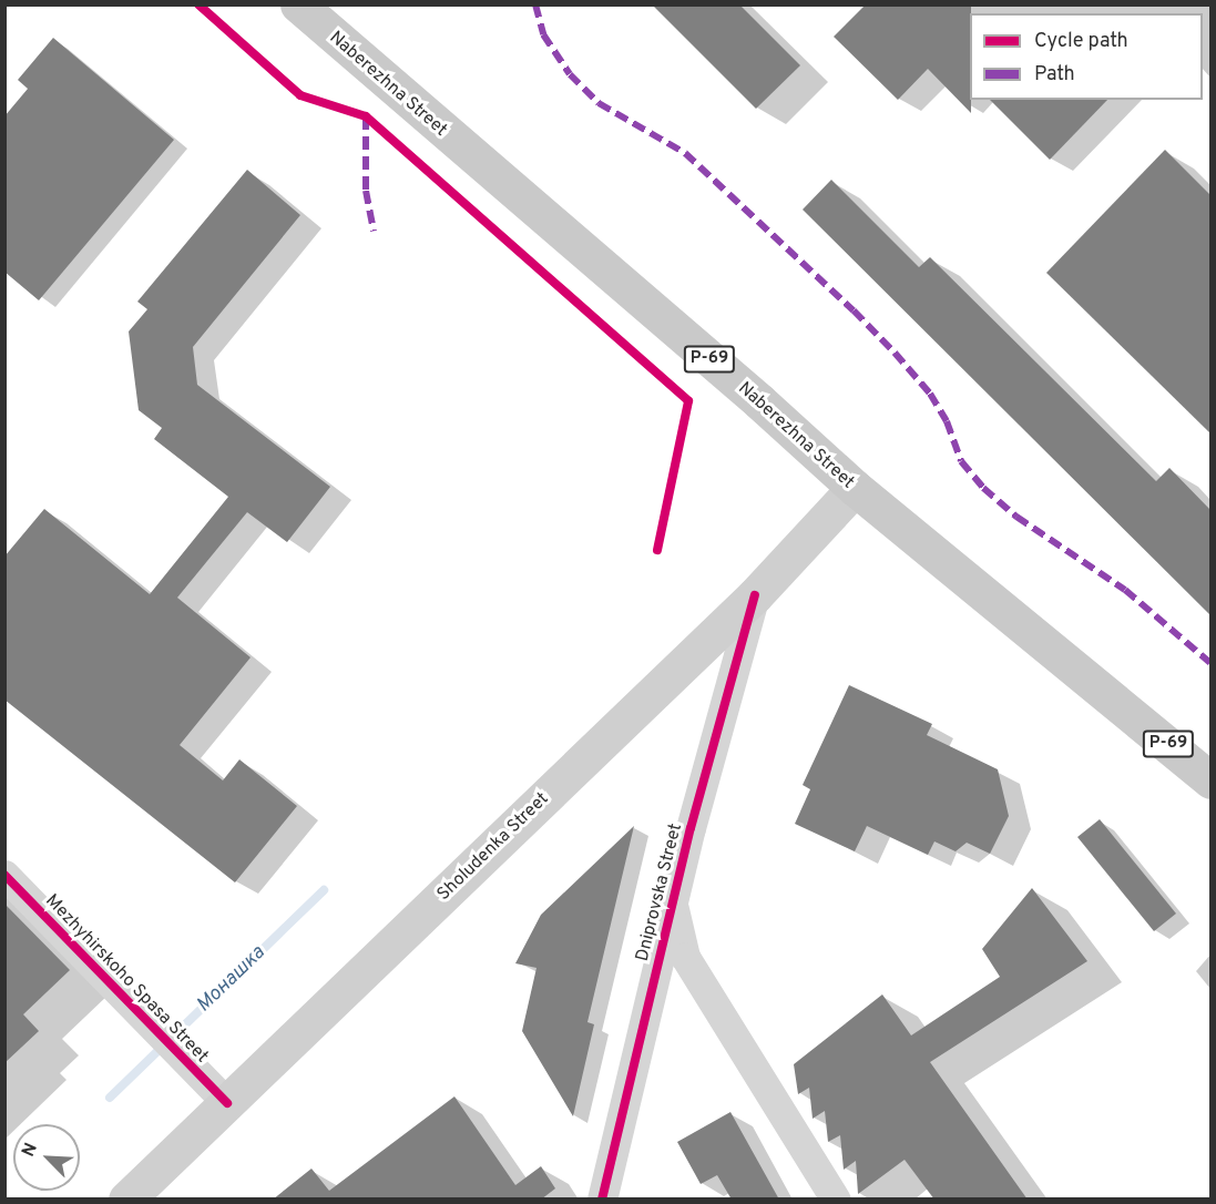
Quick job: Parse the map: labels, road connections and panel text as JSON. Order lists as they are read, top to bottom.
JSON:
{
  "streets": {
    "main road": ["Naberezhna Street", "Р-69", "Sholudenka Street"],
    "street": ["Dniprovska Street", "Mezhyhirskoho Spasa Street"]
  },
  "crossings": [
    ["Naberezhna Street", "Sholudenka Street"],
    ["Sholudenka Street", "Dniprovska Street"],
    ["Sholudenka Street", "Mezhyhirskoho Spasa Street"]
  ],
  "water": ["Монашка"],
  "legend": ["Cycle path", "Path"],
  "north": "top left"
}
